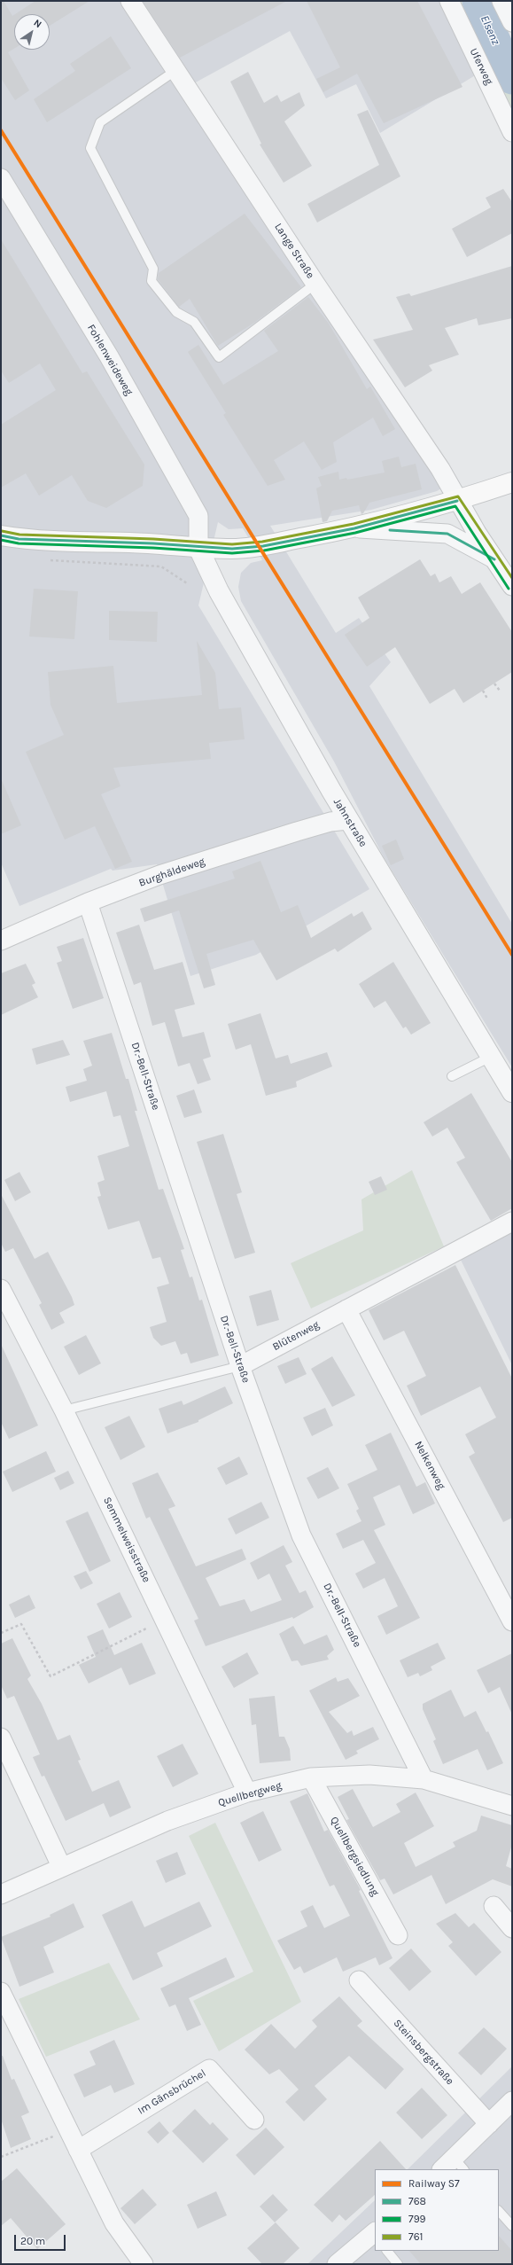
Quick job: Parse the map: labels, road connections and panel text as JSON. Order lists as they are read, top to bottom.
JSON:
{
  "streets": {
    "street": [
      "Uferweg",
      "Lange Straße",
      "Fohlenweideweg",
      "Jahnstraße",
      "Burghäldeweg",
      "Dr.-Bell-Straße",
      "Blütenweg",
      "Nelkenweg",
      "Semmelweisstraße",
      "Quellbergweg",
      "Quellbergsiedlung",
      "Steinsbergstraße",
      "Im Gänsbrüchel"
    ]
  },
  "crossings": [
    ["Fohlenweideweg", "Jahnstraße"],
    ["Jahnstraße", "Burghäldeweg"],
    ["Burghäldeweg", "Dr.-Bell-Straße"],
    ["Dr.-Bell-Straße", "Blütenweg"],
    ["Dr.-Bell-Straße", "Quellbergweg"],
    ["Blütenweg", "Nelkenweg"],
    ["Blütenweg", "Semmelweisstraße"],
    ["Semmelweisstraße", "Quellbergweg"],
    ["Quellbergweg", "Quellbergsiedlung"]
  ],
  "water": ["Elsenz"],
  "lines": [
    "rail line S7",
    "transit line 761",
    "transit line 768",
    "transit line 799"
  ],
  "legend": [
    "Railway S7",
    "768",
    "799",
    "761"
  ],
  "scale_bar": "20 m",
  "north": "top right"
}
